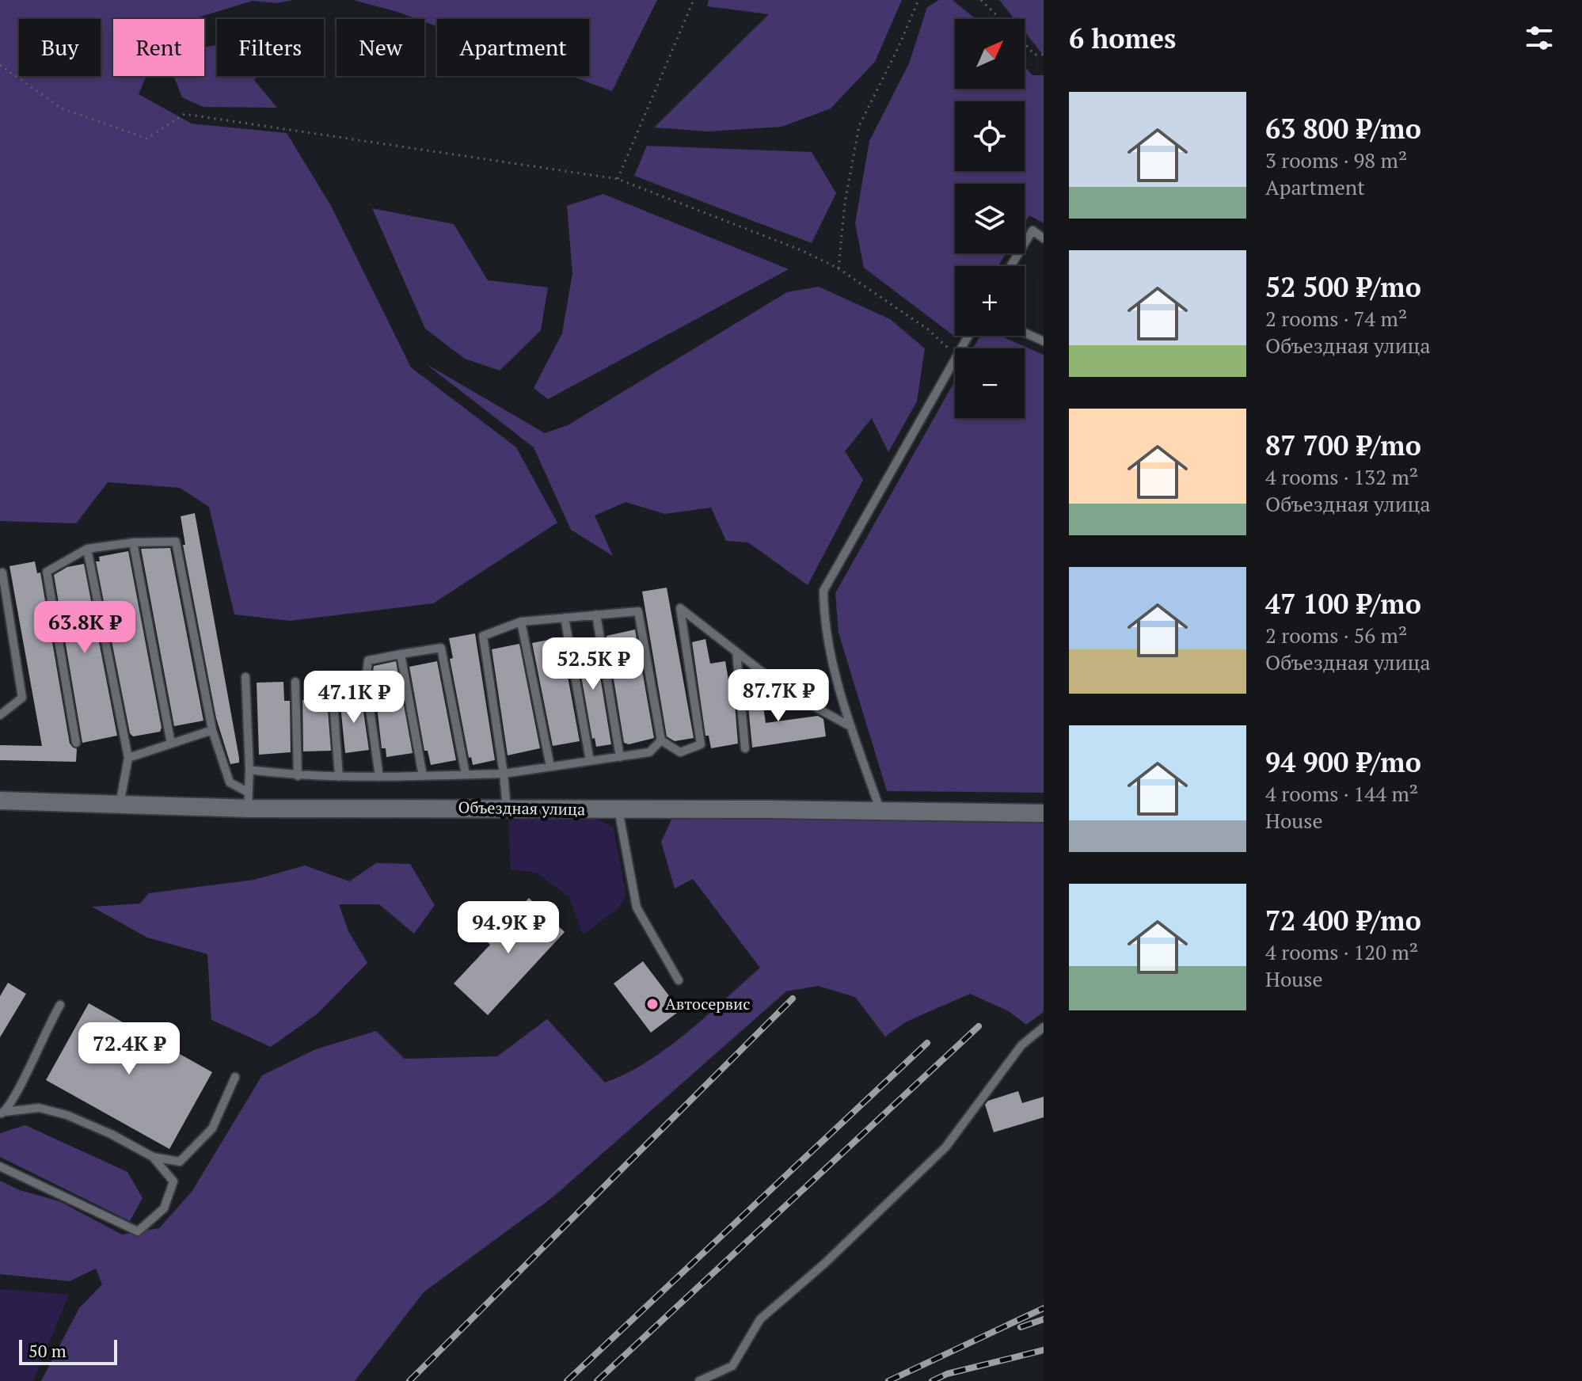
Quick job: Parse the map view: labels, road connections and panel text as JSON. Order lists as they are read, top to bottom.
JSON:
{
  "streets": {
    "main road": ["Объездная улица"]
  },
  "places": ["Автосервис"],
  "scale_bar": "50 m",
  "north": "top right",
  "page": {
    "heading": "6 homes",
    "map_buttons": ["+", "−"],
    "chip": [
      "Buy",
      "Rent",
      "Filters",
      "New",
      "Apartment"
    ],
    "list": [
      {
        "name": "63 800 ₽/mo",
        "note": "3 rooms · 98 m² · Apartment"
      },
      {
        "name": "52 500 ₽/mo",
        "note": "2 rooms · 74 m² · Объездная улица"
      },
      {
        "name": "87 700 ₽/mo",
        "note": "4 rooms · 132 m² · Объездная улица"
      },
      {
        "name": "47 100 ₽/mo",
        "note": "2 rooms · 56 m² · Объездная улица"
      },
      {
        "name": "94 900 ₽/mo",
        "note": "4 rooms · 144 m² · House"
      },
      {
        "name": "72 400 ₽/mo",
        "note": "4 rooms · 120 m² · House"
      }
    ],
    "price": [
      "63.8K ₽",
      "52.5K ₽",
      "87.7K ₽",
      "47.1K ₽",
      "94.9K ₽",
      "72.4K ₽"
    ],
    "scale": "50 m"
  }
}
